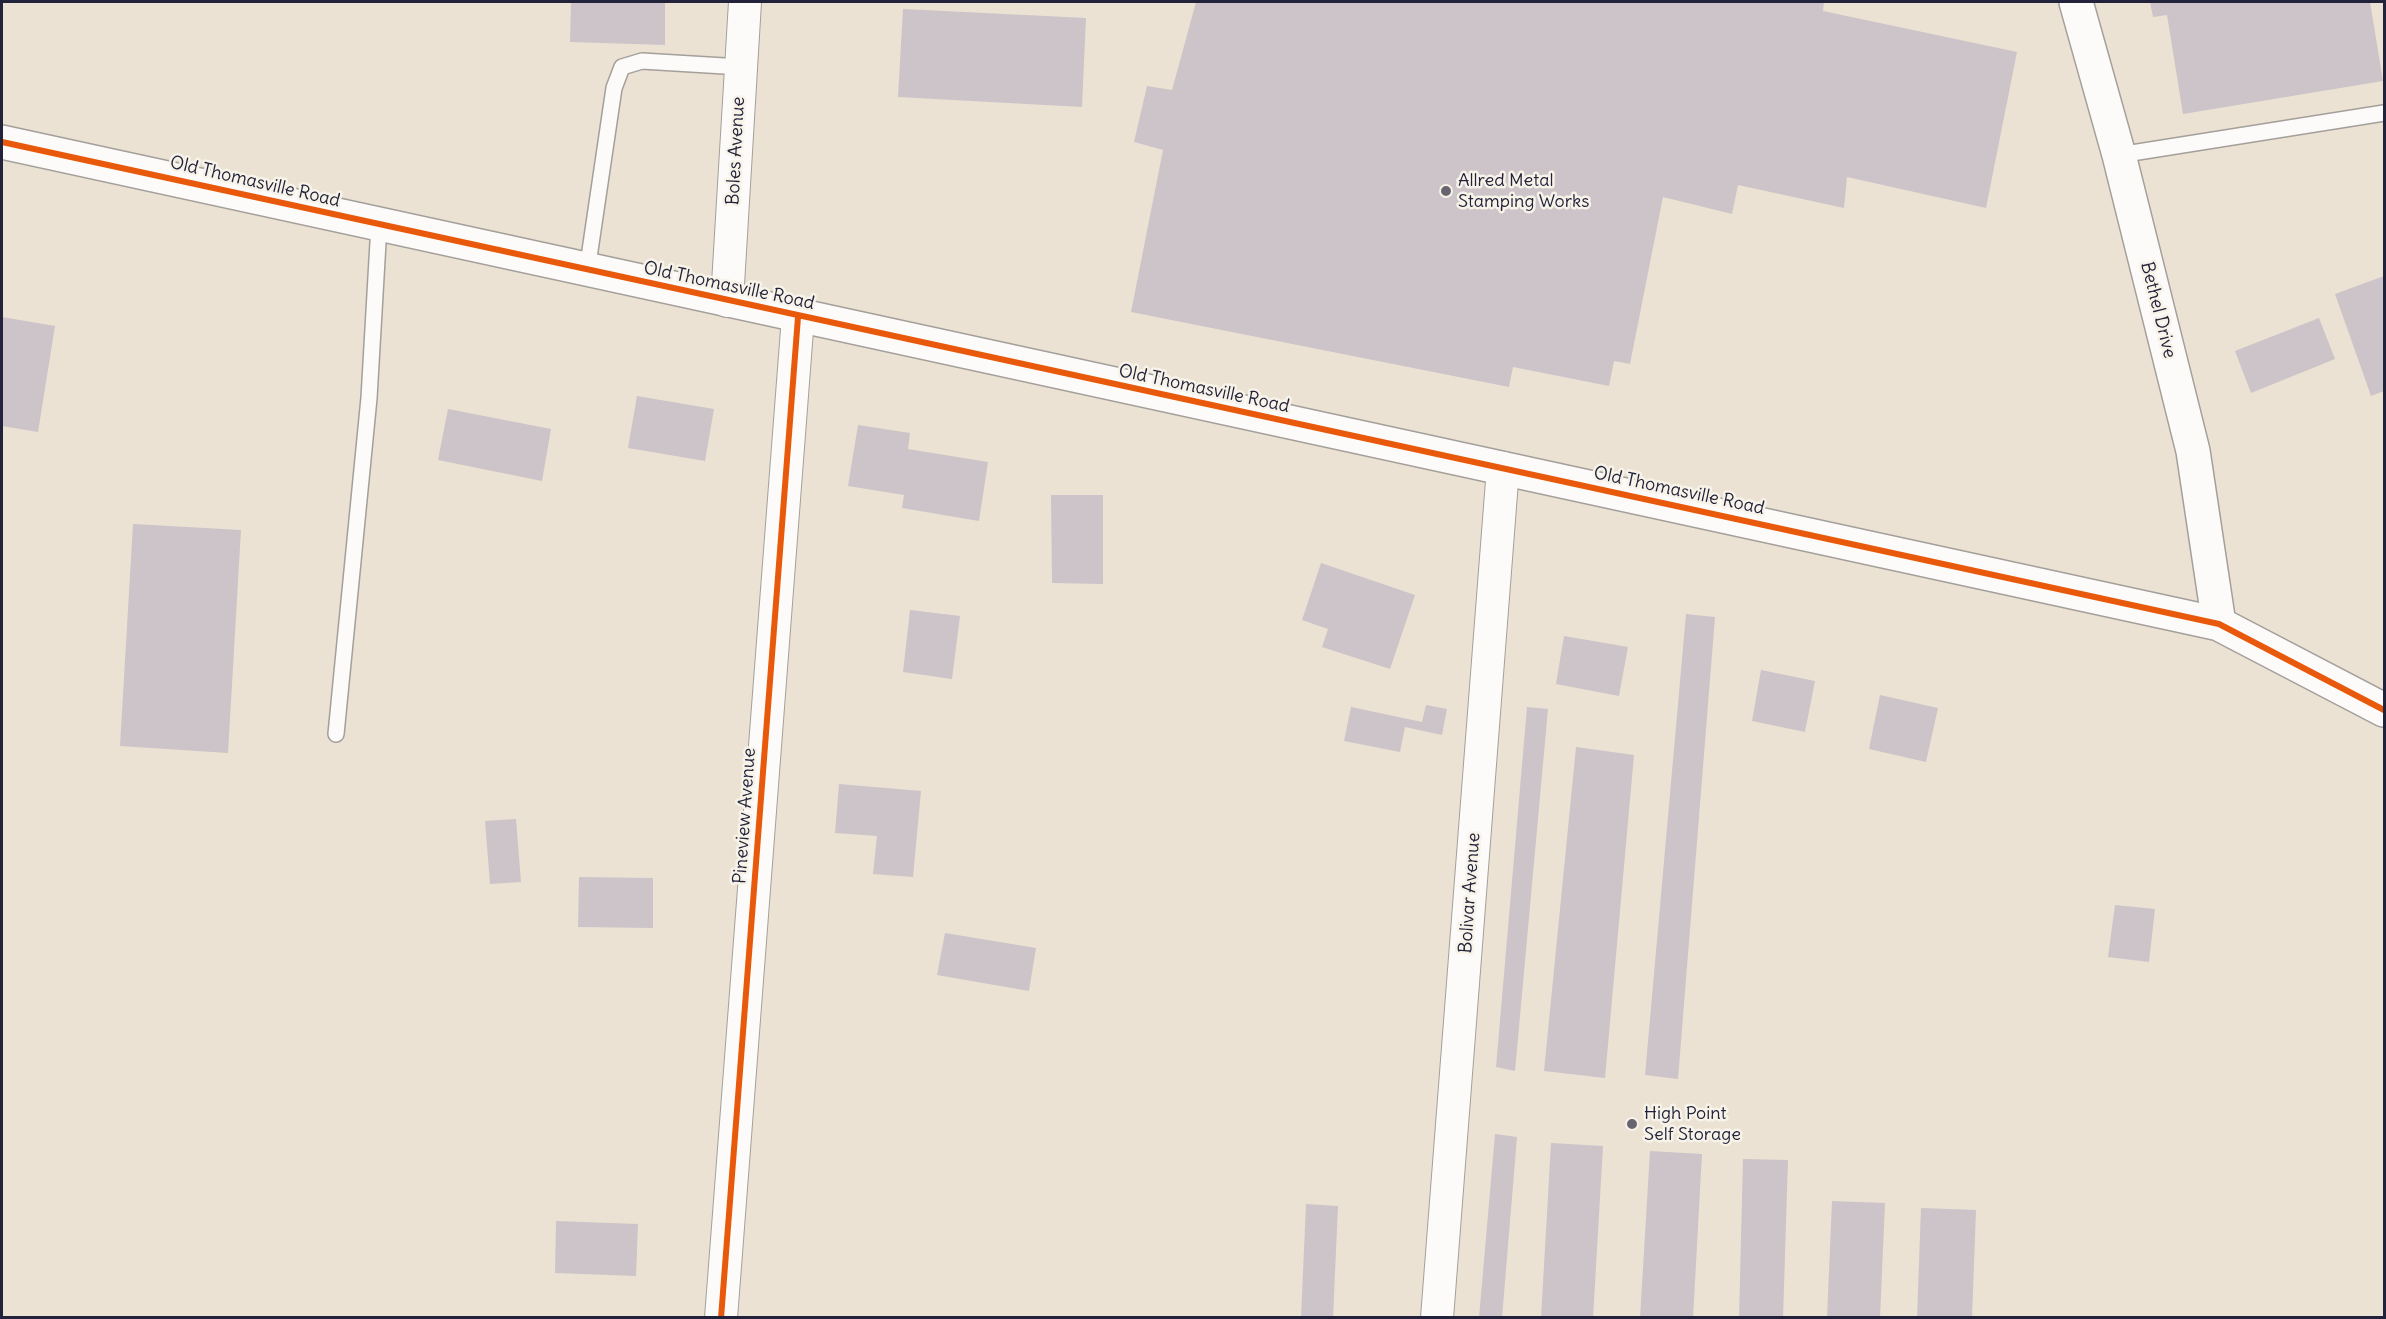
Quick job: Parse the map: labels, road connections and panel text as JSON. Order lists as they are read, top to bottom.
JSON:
{
  "streets": {
    "street": [
      "Boles Avenue",
      "Old Thomasville Road",
      "Bethel Drive",
      "Pineview Avenue",
      "Bolivar Avenue"
    ]
  },
  "crossings": [
    ["Boles Avenue", "Old Thomasville Road"],
    ["Old Thomasville Road", "Bethel Drive"],
    ["Old Thomasville Road", "Pineview Avenue"],
    ["Old Thomasville Road", "Bolivar Avenue"]
  ],
  "places": ["Allred Metal Stamping Works", "High Point Self Storage"]
}
